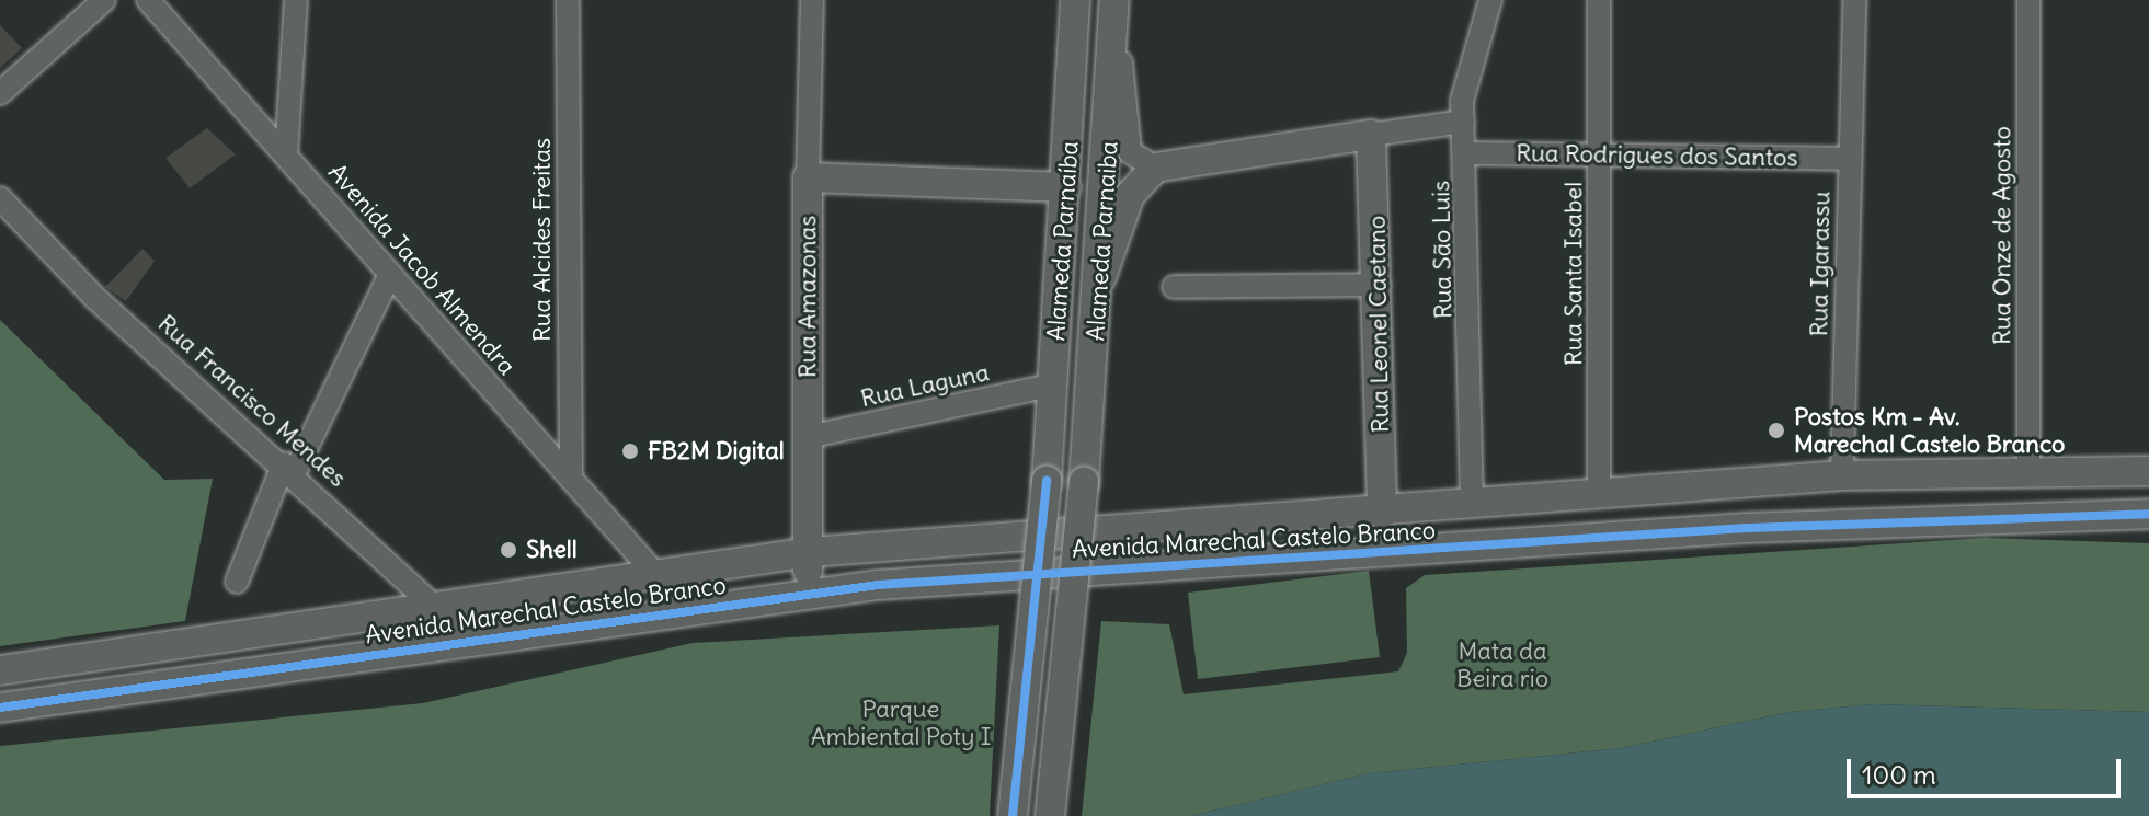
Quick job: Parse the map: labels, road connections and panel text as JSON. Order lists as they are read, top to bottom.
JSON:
{
  "streets": {
    "main road": [
      "Alameda Parnaíba",
      "Alameda Parnaiba",
      "Rua Amazonas",
      "Rua Leonel Caetano",
      "Avenida Marechal Castelo Branco"
    ],
    "street": [
      "Rua Rodrigues dos Santos",
      "Rua Onze de Agosto",
      "Rua Alcides Freitas",
      "Rua São Luis",
      "Rua Igarassu",
      "Avenida Jacob Almendra",
      "Rua Santa Isabel",
      "Rua Laguna",
      "Rua Francisco Mendes"
    ]
  },
  "crossings": [
    ["Rua Rodrigues dos Santos", "Rua São Luis"],
    ["Rua Rodrigues dos Santos", "Rua Igarassu"],
    ["Rua Rodrigues dos Santos", "Rua Santa Isabel"],
    ["Rua Onze de Agosto", "Avenida Marechal Castelo Branco"],
    ["Rua Alcides Freitas", "Avenida Jacob Almendra"],
    ["Alameda Parnaíba", "Rua Laguna"],
    ["Rua São Luis", "Avenida Marechal Castelo Branco"],
    ["Rua Igarassu", "Avenida Marechal Castelo Branco"],
    ["Avenida Jacob Almendra", "Avenida Marechal Castelo Branco"],
    ["Rua Santa Isabel", "Avenida Marechal Castelo Branco"],
    ["Rua Amazonas", "Rua Laguna"],
    ["Rua Amazonas", "Avenida Marechal Castelo Branco"],
    ["Rua Leonel Caetano", "Avenida Marechal Castelo Branco"],
    ["Rua Francisco Mendes", "Avenida Marechal Castelo Branco"]
  ],
  "parks": ["Mata da Beira rio", "Parque Ambiental Poty I"],
  "places": ["Postos Km - Av. Marechal Castelo Branco", "FB2M Digital", "Shell"],
  "scale_bar": "100 m"
}
